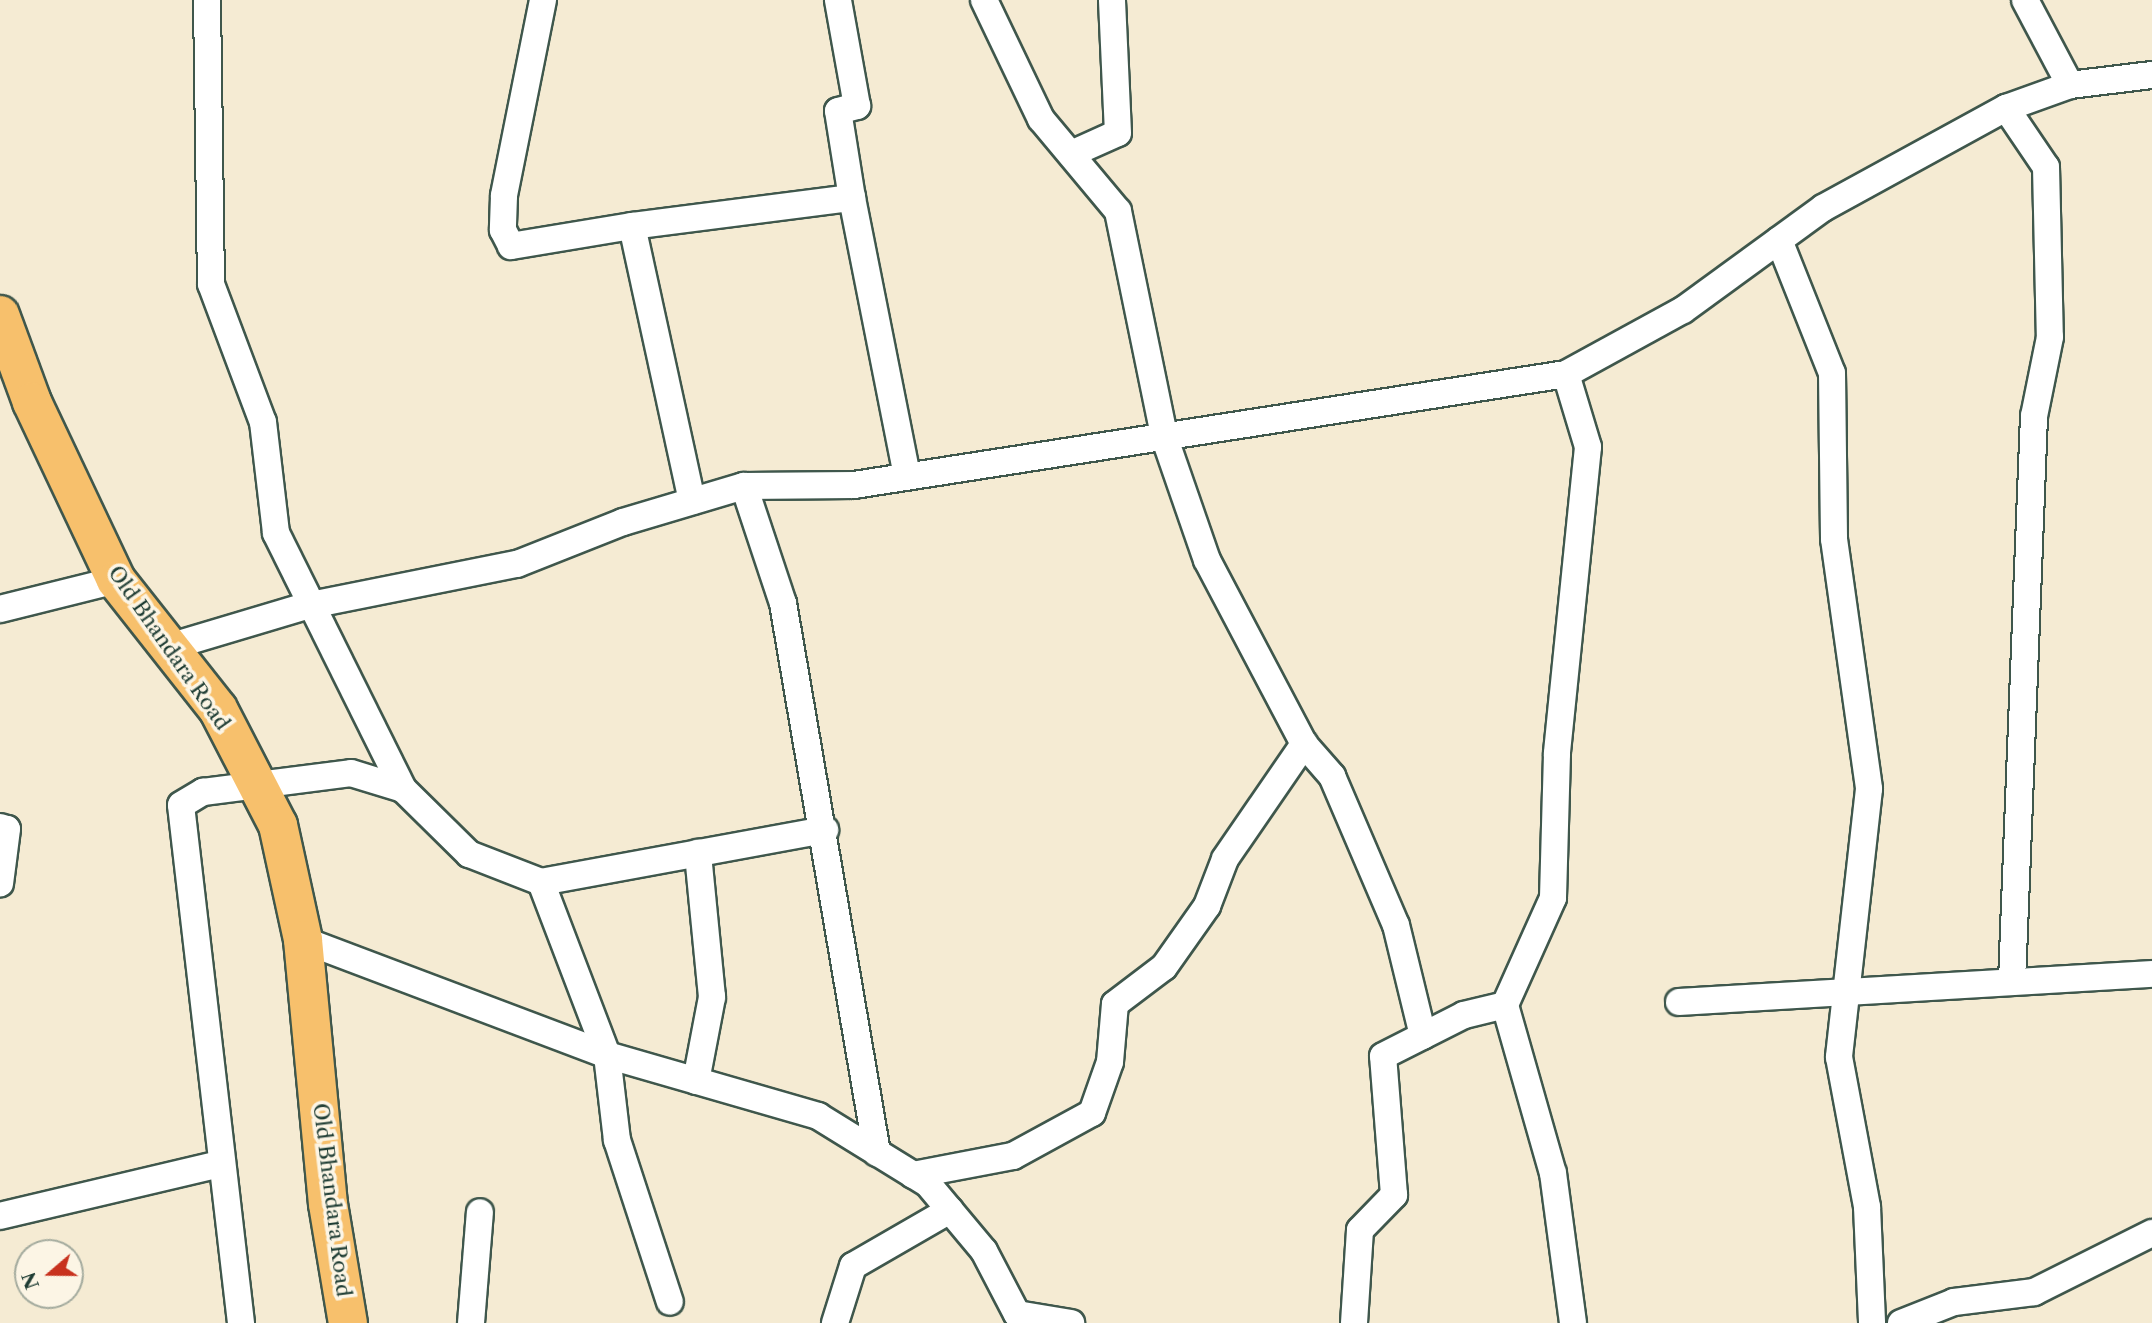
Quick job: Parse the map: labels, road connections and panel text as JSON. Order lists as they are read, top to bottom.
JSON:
{
  "streets": {
    "highway": ["Old Bhandara Road"]
  },
  "north": "left"
}
